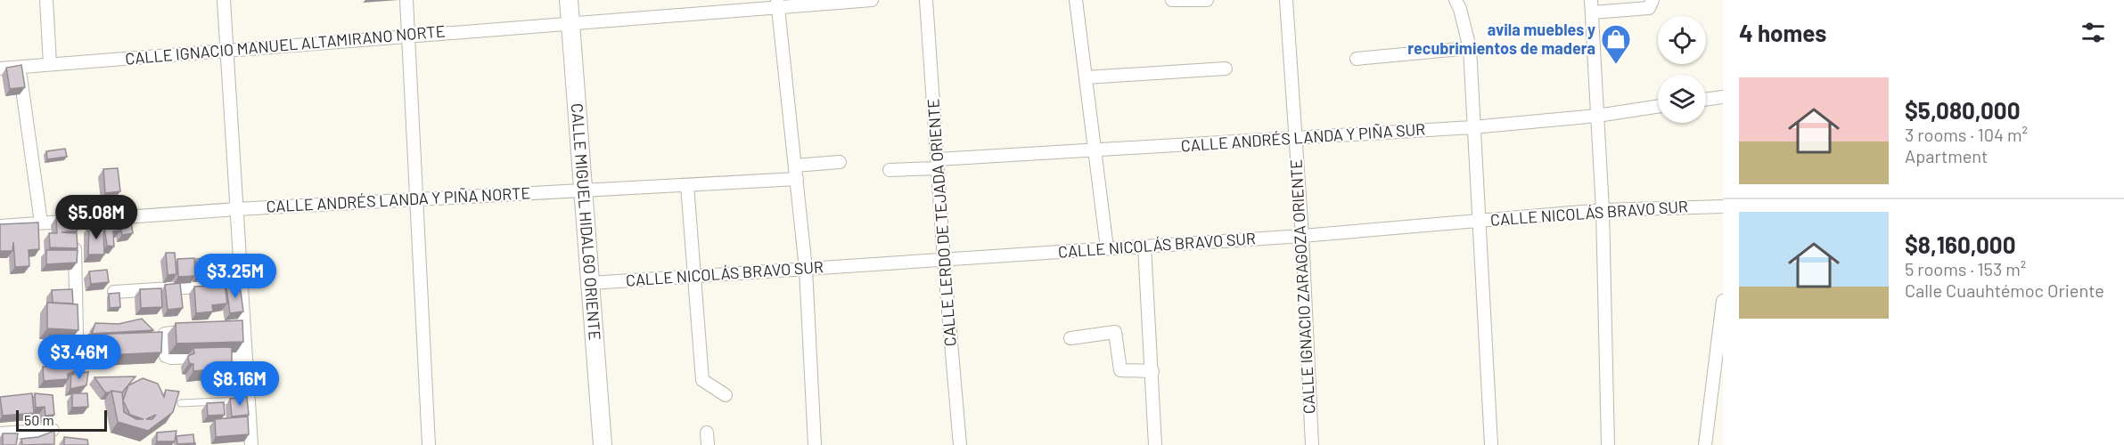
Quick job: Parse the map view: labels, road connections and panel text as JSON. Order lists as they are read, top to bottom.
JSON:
{
  "streets": {
    "street": [
      "CALLE IGNACIO MANUEL ALTAMIRANO NORTE",
      "CALLE ANDRÉS LANDA Y PIÑA SUR",
      "CALLE ANDRÉS LANDA Y PIÑA NORTE",
      "CALLE NICOLÁS BRAVO SUR",
      "CALLE MIGUEL HIDALGO ORIENTE",
      "CALLE LERDO DE TEJADA ORIENTE",
      "CALLE IGNACIO ZARAGOZA ORIENTE"
    ]
  },
  "crossings": [
    ["CALLE IGNACIO MANUEL ALTAMIRANO NORTE", "CALLE MIGUEL HIDALGO ORIENTE"],
    ["CALLE ANDRÉS LANDA Y PIÑA SUR", "CALLE LERDO DE TEJADA ORIENTE"],
    ["CALLE ANDRÉS LANDA Y PIÑA SUR", "CALLE IGNACIO ZARAGOZA ORIENTE"],
    ["CALLE ANDRÉS LANDA Y PIÑA NORTE", "CALLE MIGUEL HIDALGO ORIENTE"],
    ["CALLE NICOLÁS BRAVO SUR", "CALLE MIGUEL HIDALGO ORIENTE"],
    ["CALLE NICOLÁS BRAVO SUR", "CALLE LERDO DE TEJADA ORIENTE"],
    ["CALLE NICOLÁS BRAVO SUR", "CALLE IGNACIO ZARAGOZA ORIENTE"]
  ],
  "places": {
    "shop": ["avila muebles y recubrimientos de madera"]
  },
  "scale_bar": "50 m",
  "page": {
    "heading": "4 homes",
    "list": [
      {
        "name": "$5,080,000",
        "note": "3 rooms · 104 m² · Apartment"
      },
      {
        "name": "$8,160,000",
        "note": "5 rooms · 153 m² · Calle Cuauhtémoc Oriente"
      }
    ],
    "price": [
      "$5.08M",
      "$3.25M",
      "$3.46M",
      "$8.16M"
    ],
    "scale": "50 m"
  }
}
